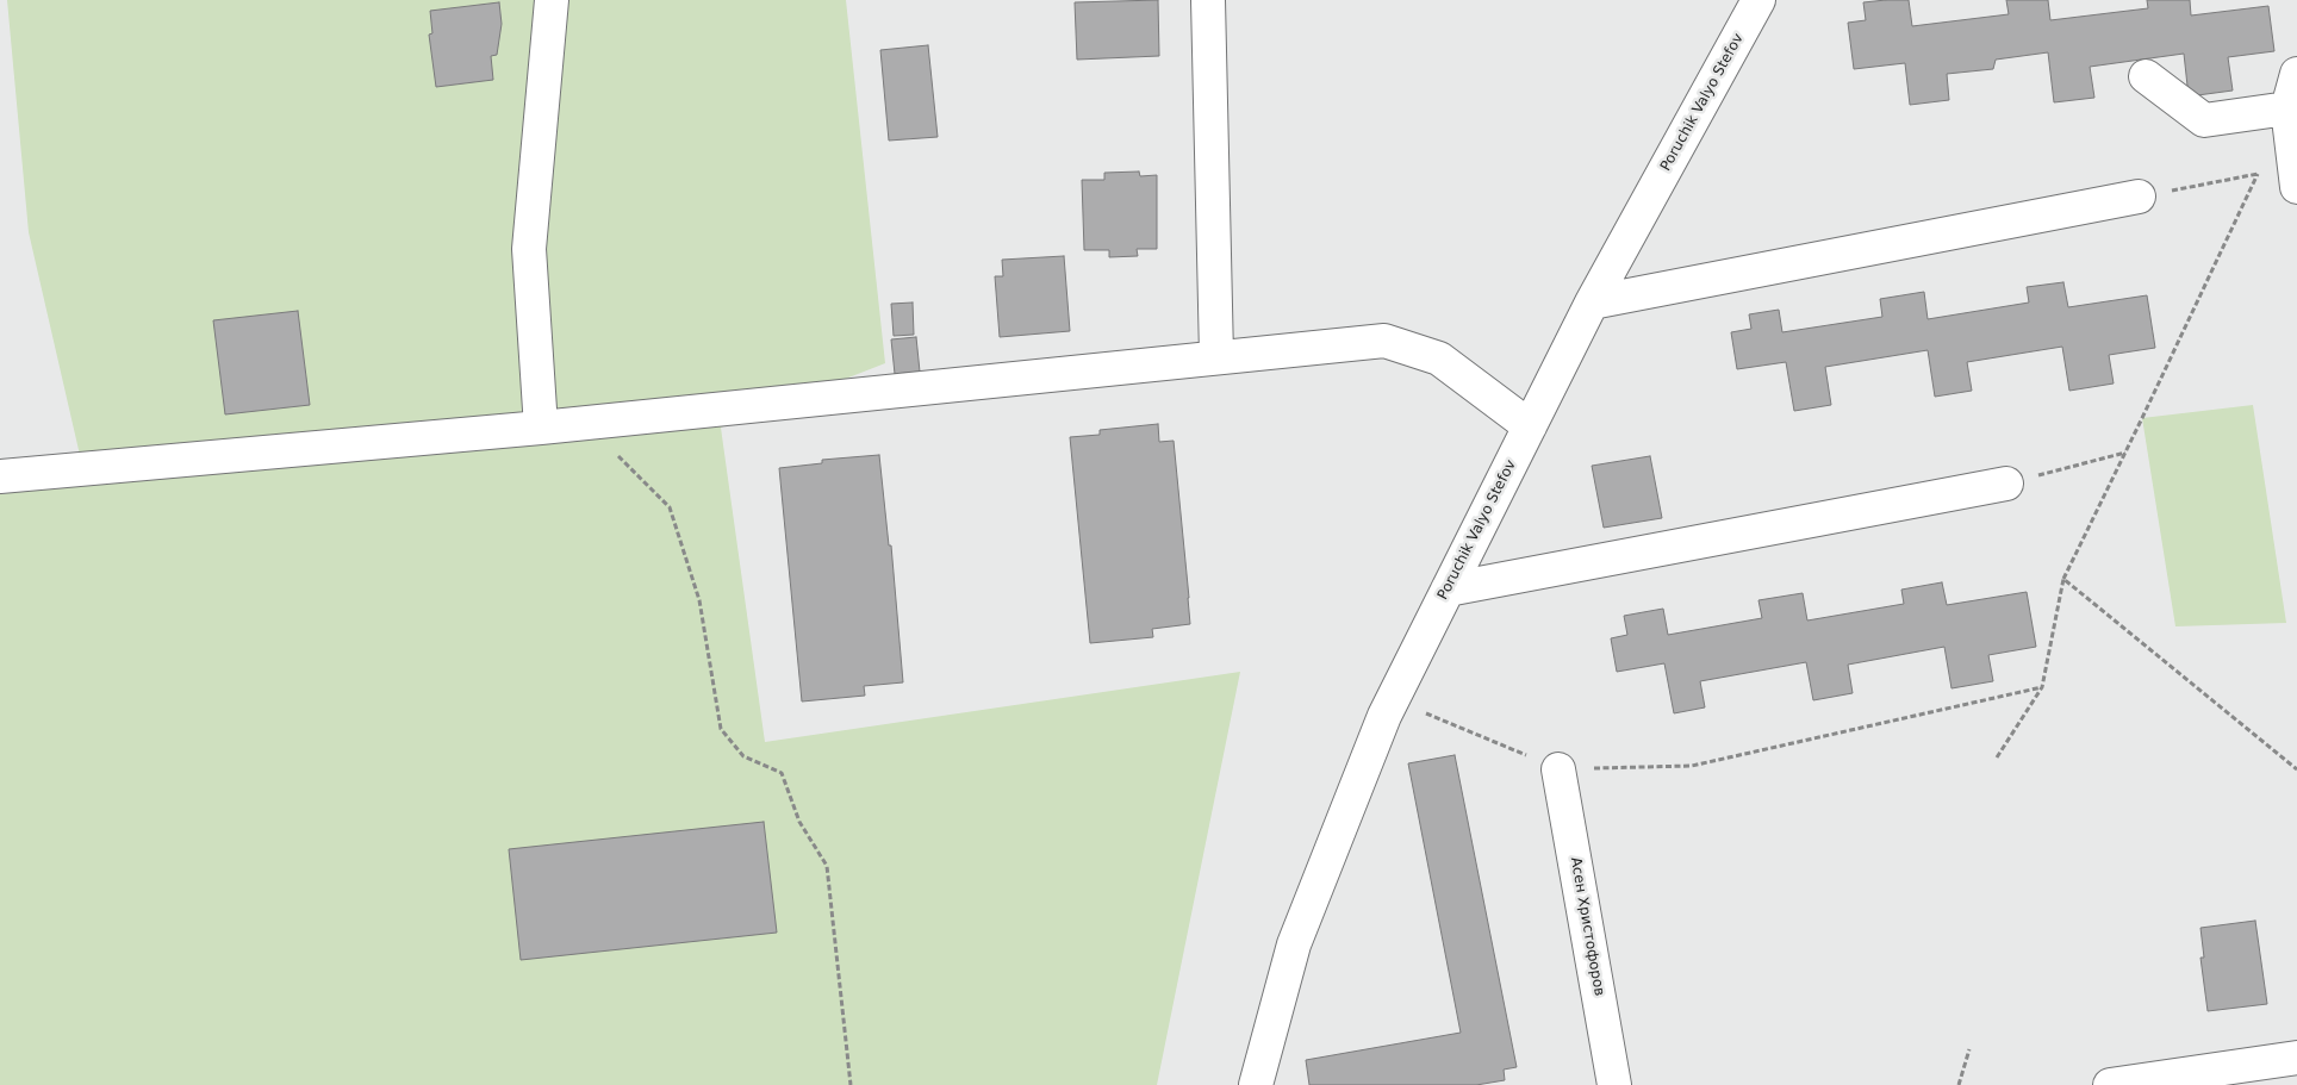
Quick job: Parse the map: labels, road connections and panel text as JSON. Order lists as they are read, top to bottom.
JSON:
{
  "streets": {
    "street": ["Poruchik Valyo Stefov", "Асен Христофоров"]
  }
}
